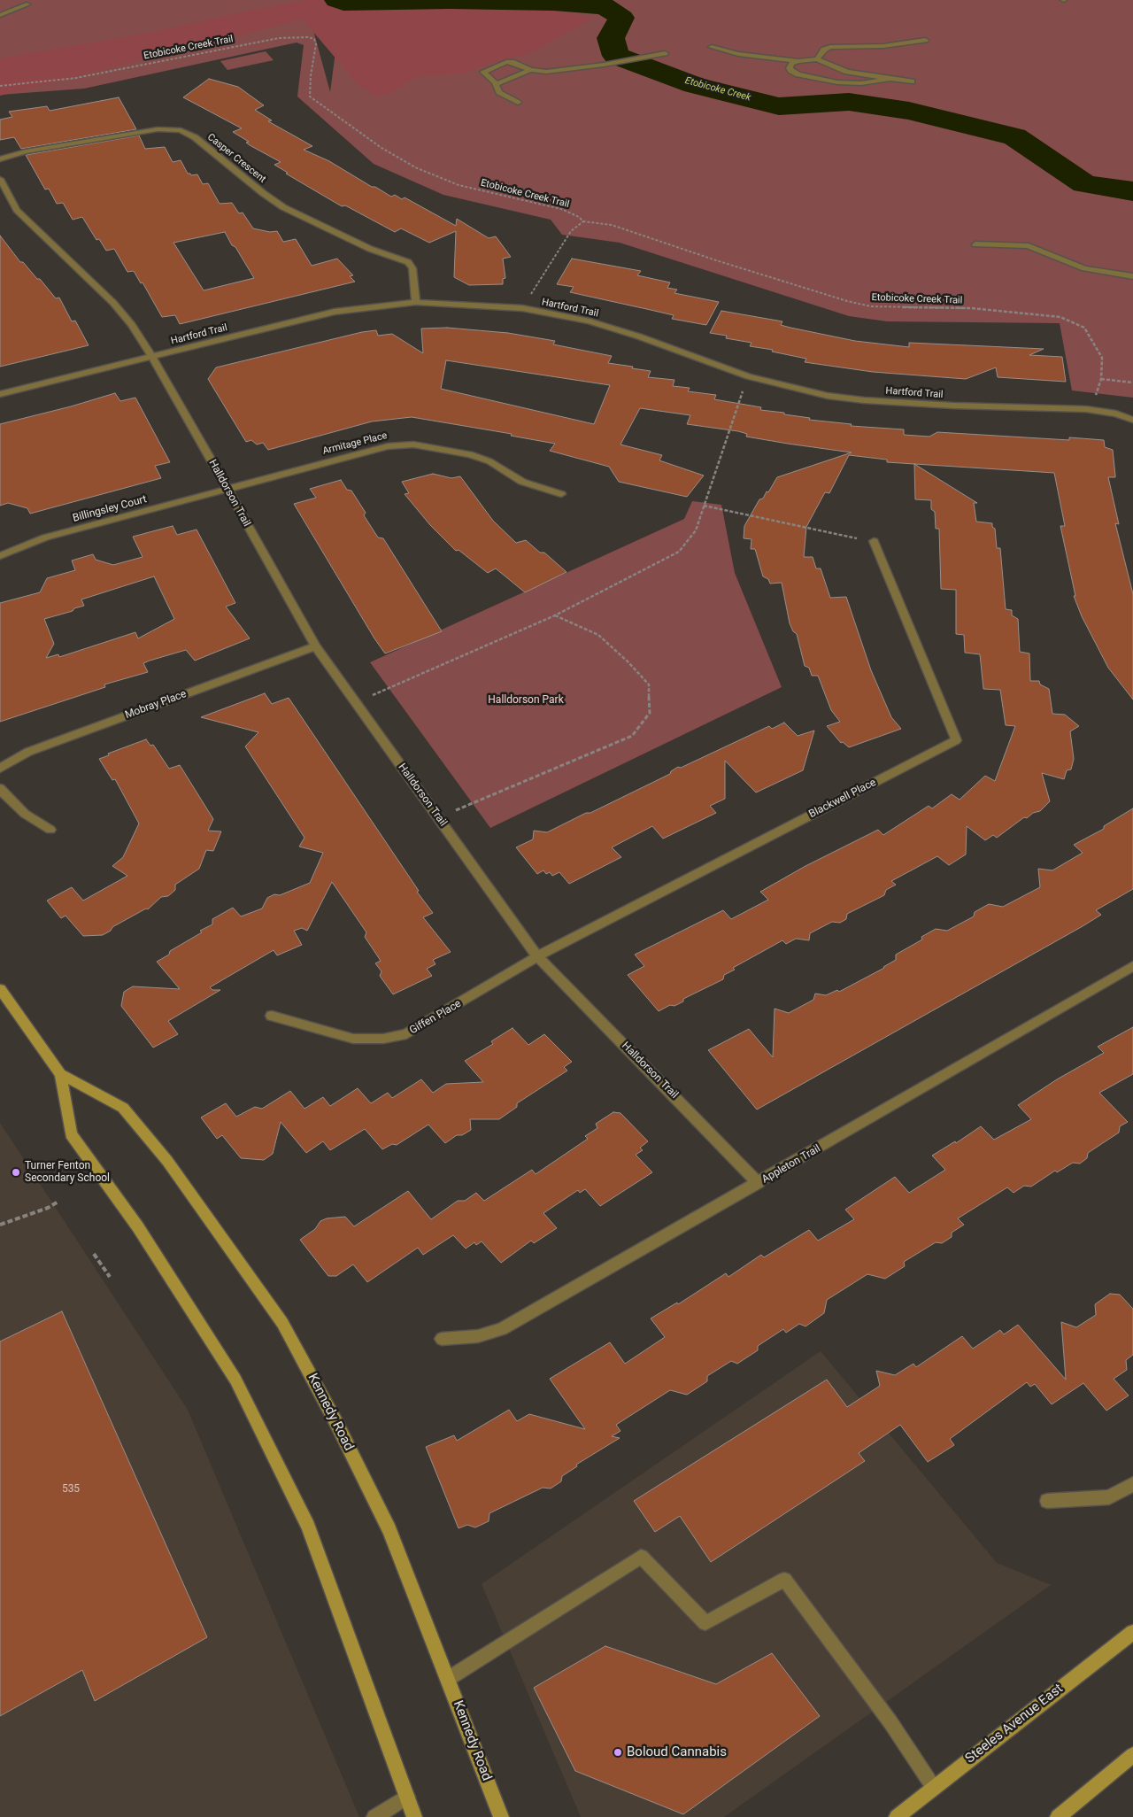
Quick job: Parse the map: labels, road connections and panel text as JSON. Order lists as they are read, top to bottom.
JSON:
{
  "streets": {
    "main road": ["Kennedy Road", "Steeles Avenue East"],
    "street": [
      "Casper Crescent",
      "Hartford Trail",
      "Armitage Place",
      "Halldorson Trail",
      "Billingsley Court",
      "Mobray Place",
      "Blackwell Place",
      "Giffen Place",
      "Appleton Trail"
    ],
    "path": ["Etobicoke Creek Trail"]
  },
  "crossings": [
    ["Casper Crescent", "Hartford Trail"],
    ["Hartford Trail", "Halldorson Trail"],
    ["Armitage Place", "Halldorson Trail"],
    ["Armitage Place", "Billingsley Court"],
    ["Halldorson Trail", "Billingsley Court"],
    ["Halldorson Trail", "Mobray Place"],
    ["Halldorson Trail", "Blackwell Place"],
    ["Halldorson Trail", "Giffen Place"],
    ["Halldorson Trail", "Appleton Trail"],
    ["Blackwell Place", "Giffen Place"]
  ],
  "water": ["Etobicoke Creek"],
  "parks": ["Halldorson Park"],
  "places": ["Turner Fenton Secondary School", "Boloud Cannabis"],
  "house_numbers": ["535"]
}
